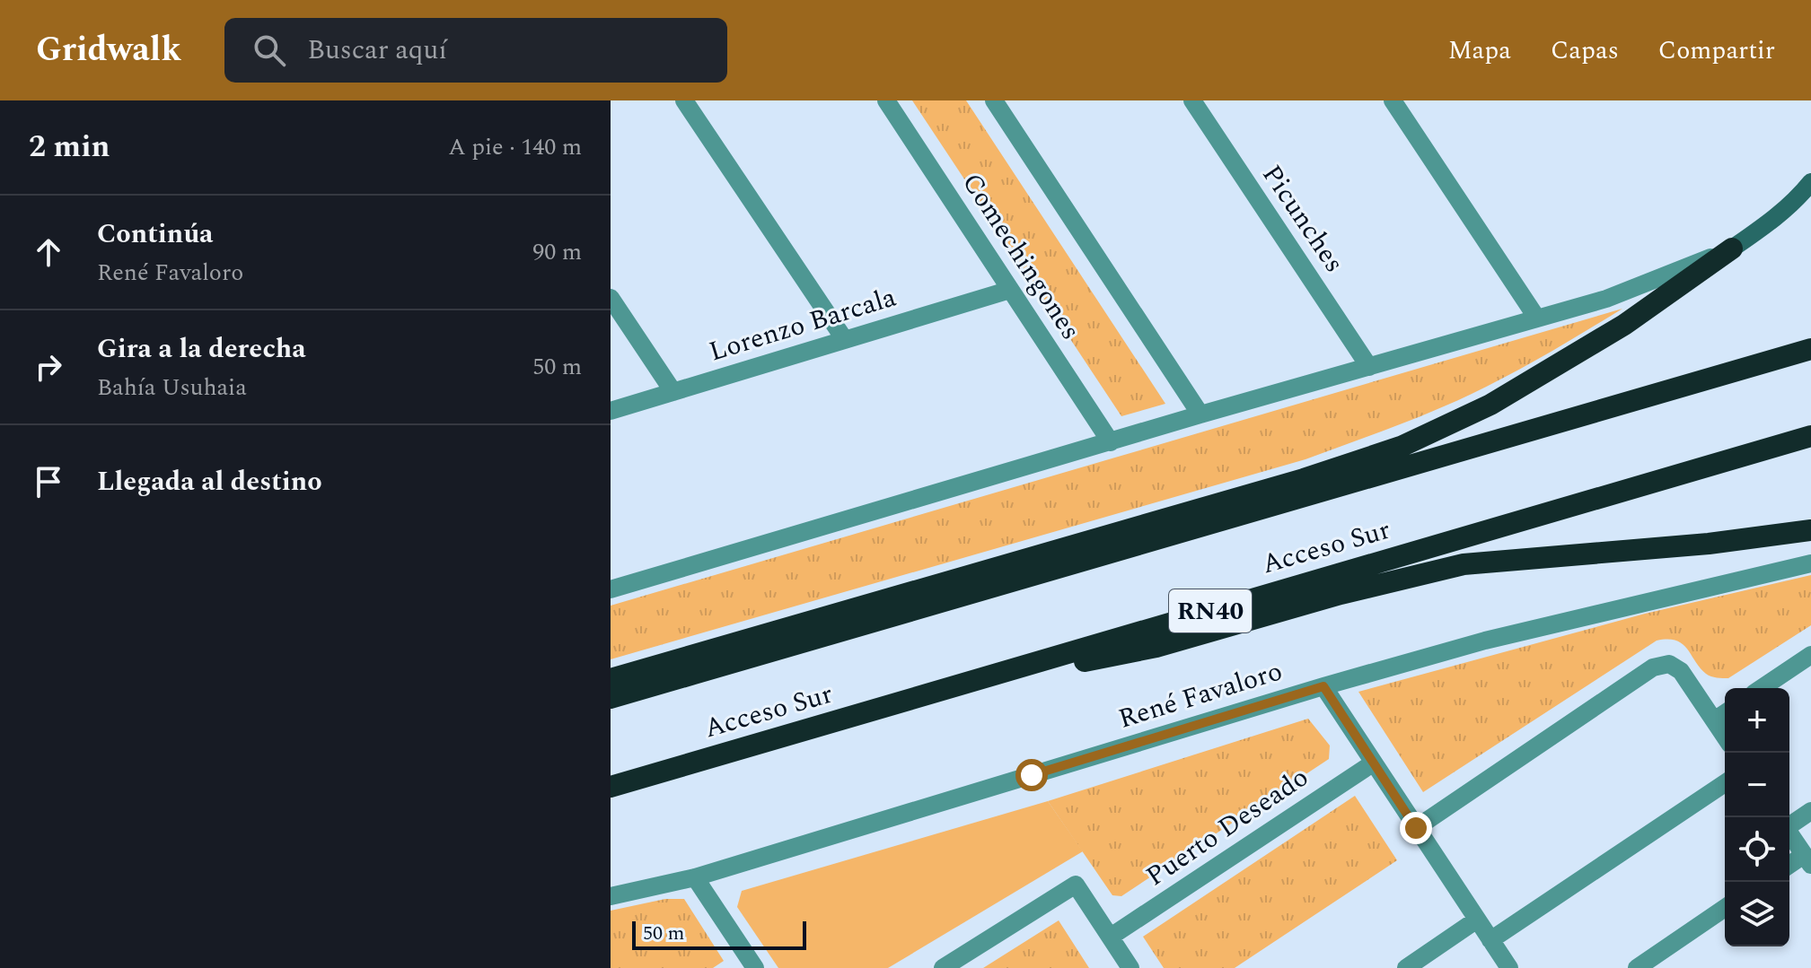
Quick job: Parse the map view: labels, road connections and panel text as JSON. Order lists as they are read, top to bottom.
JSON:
{
  "streets": {
    "highway": ["Acceso Sur", "RN40"],
    "street": [
      "Picunches",
      "Comechingones",
      "Lorenzo Barcala",
      "René Favaloro",
      "Puerto Deseado"
    ]
  },
  "crossings": [
    ["Comechingones", "Lorenzo Barcala"]
  ],
  "scale_bar": "50 m",
  "page": {
    "header": "Gridwalk",
    "search": "Buscar aquí",
    "nav": ["Mapa", "Capas", "Compartir"],
    "heading": ["2 min", "A pie · 140 m"],
    "list": [
      ["Continúa", "René Favaloro", "90 m"],
      ["Gira a la derecha", "Bahía Usuhaia", "50 m"],
      "Llegada al destino"
    ],
    "map_buttons": ["+", "−"],
    "scale": "50 m"
  }
}
